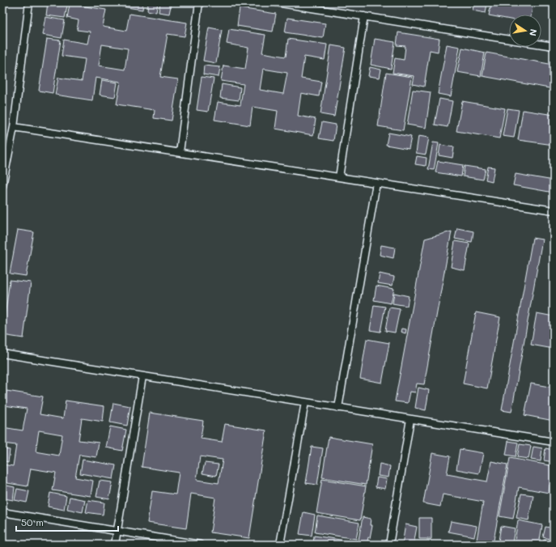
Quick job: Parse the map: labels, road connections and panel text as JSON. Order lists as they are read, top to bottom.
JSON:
{
  "scale_bar": "50 m",
  "north": "right"
}
